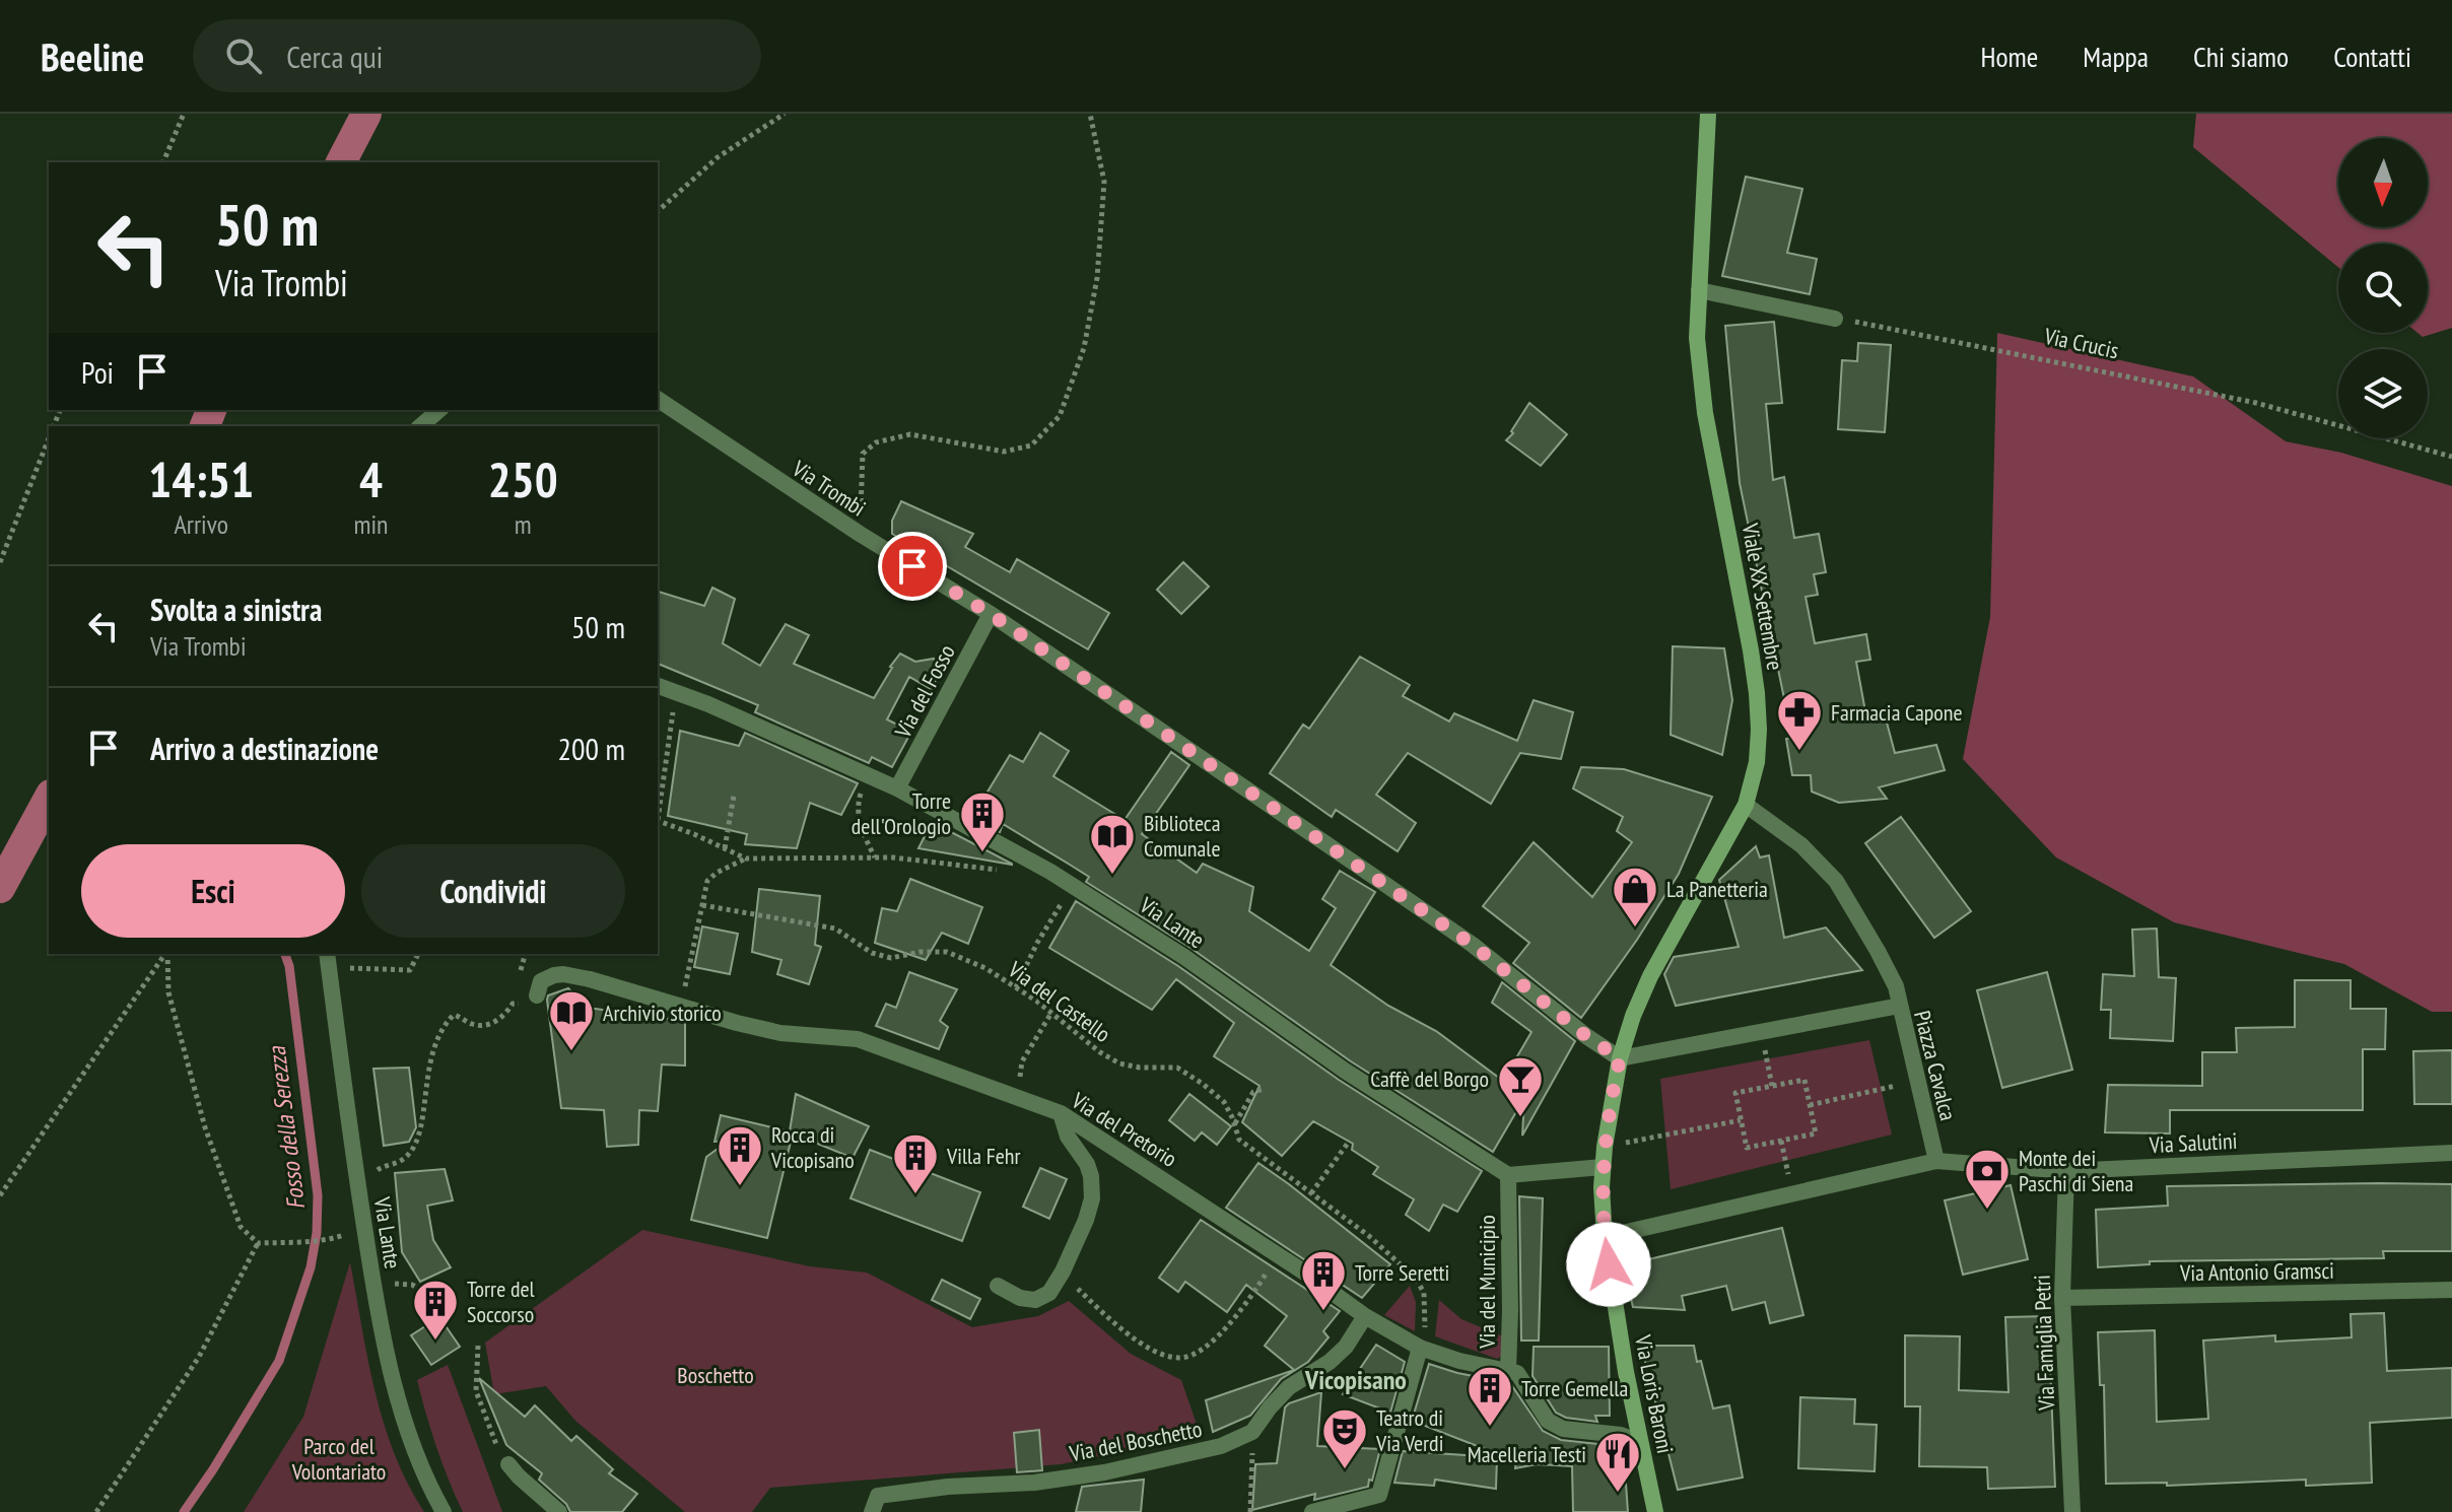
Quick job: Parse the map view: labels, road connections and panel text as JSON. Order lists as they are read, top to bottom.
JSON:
{
  "streets": {
    "street": [
      "Via Trombi",
      "Viale XX Settembre",
      "Via del Fosso",
      "Via Lante",
      "Piazza Cavalca",
      "Via del Pretorio",
      "Via Salutini",
      "Via Antonio Gramsci",
      "Via del Municipio",
      "Via Famiglia Petri",
      "Via Loris Baroni",
      "Via del Boschetto"
    ],
    "path": ["Via Crucis", "Via del Castello"]
  },
  "crossings": [
    ["Via Trombi", "Viale XX Settembre"],
    ["Via Trombi", "Via del Fosso"],
    ["Via Trombi", "Piazza Cavalca"],
    ["Viale XX Settembre", "Piazza Cavalca"],
    ["Via del Fosso", "Via Lante"],
    ["Via Lante", "Via del Municipio"],
    ["Via del Castello", "Via del Pretorio"],
    ["Piazza Cavalca", "Via Salutini"],
    ["Via del Pretorio", "Via del Municipio"],
    ["Via del Pretorio", "Via del Boschetto"],
    ["Via Salutini", "Via Famiglia Petri"],
    ["Via Antonio Gramsci", "Via Famiglia Petri"],
    ["Via del Municipio", "Via Loris Baroni"]
  ],
  "districts": ["Vicopisano"],
  "water": ["Fosso della Serezza"],
  "parks": ["Boschetto", "Parco del Volontariato"],
  "places": {
    "pharmacy": ["Farmacia Capone"],
    "building": [
      "Torre dell'Orologio",
      "Rocca di Vicopisano",
      "Villa Fehr",
      "Torre Seretti",
      "Torre del Soccorso",
      "Torre Gemella"
    ],
    "library": ["Biblioteca Comunale", "Archivio storico"],
    "shop": ["La Panetteria"],
    "bar": ["Caffè del Borgo"],
    "bank": ["Monte dei Paschi di Siena"],
    "theatre": ["Teatro di Via Verdi"],
    "restaurant": ["Macelleria Testi"]
  },
  "north": "bottom",
  "page": {
    "header": "Beeline",
    "search": "Cerca qui",
    "nav": [
      "Home",
      "Mappa",
      "Chi siamo",
      "Contatti"
    ],
    "turn": ["50 m", "Via Trombi"],
    "then": "Poi",
    "eta": [
      "14:51",
      "Arrivo",
      "4",
      "min",
      "250",
      "m"
    ],
    "list": [
      {
        "name": "Svolta a sinistra",
        "note": "Via Trombi",
        "value": "50 m"
      },
      {
        "name": "Arrivo a destinazione",
        "value": "200 m"
      }
    ],
    "buttons": ["Esci", "Condividi"]
  }
}
